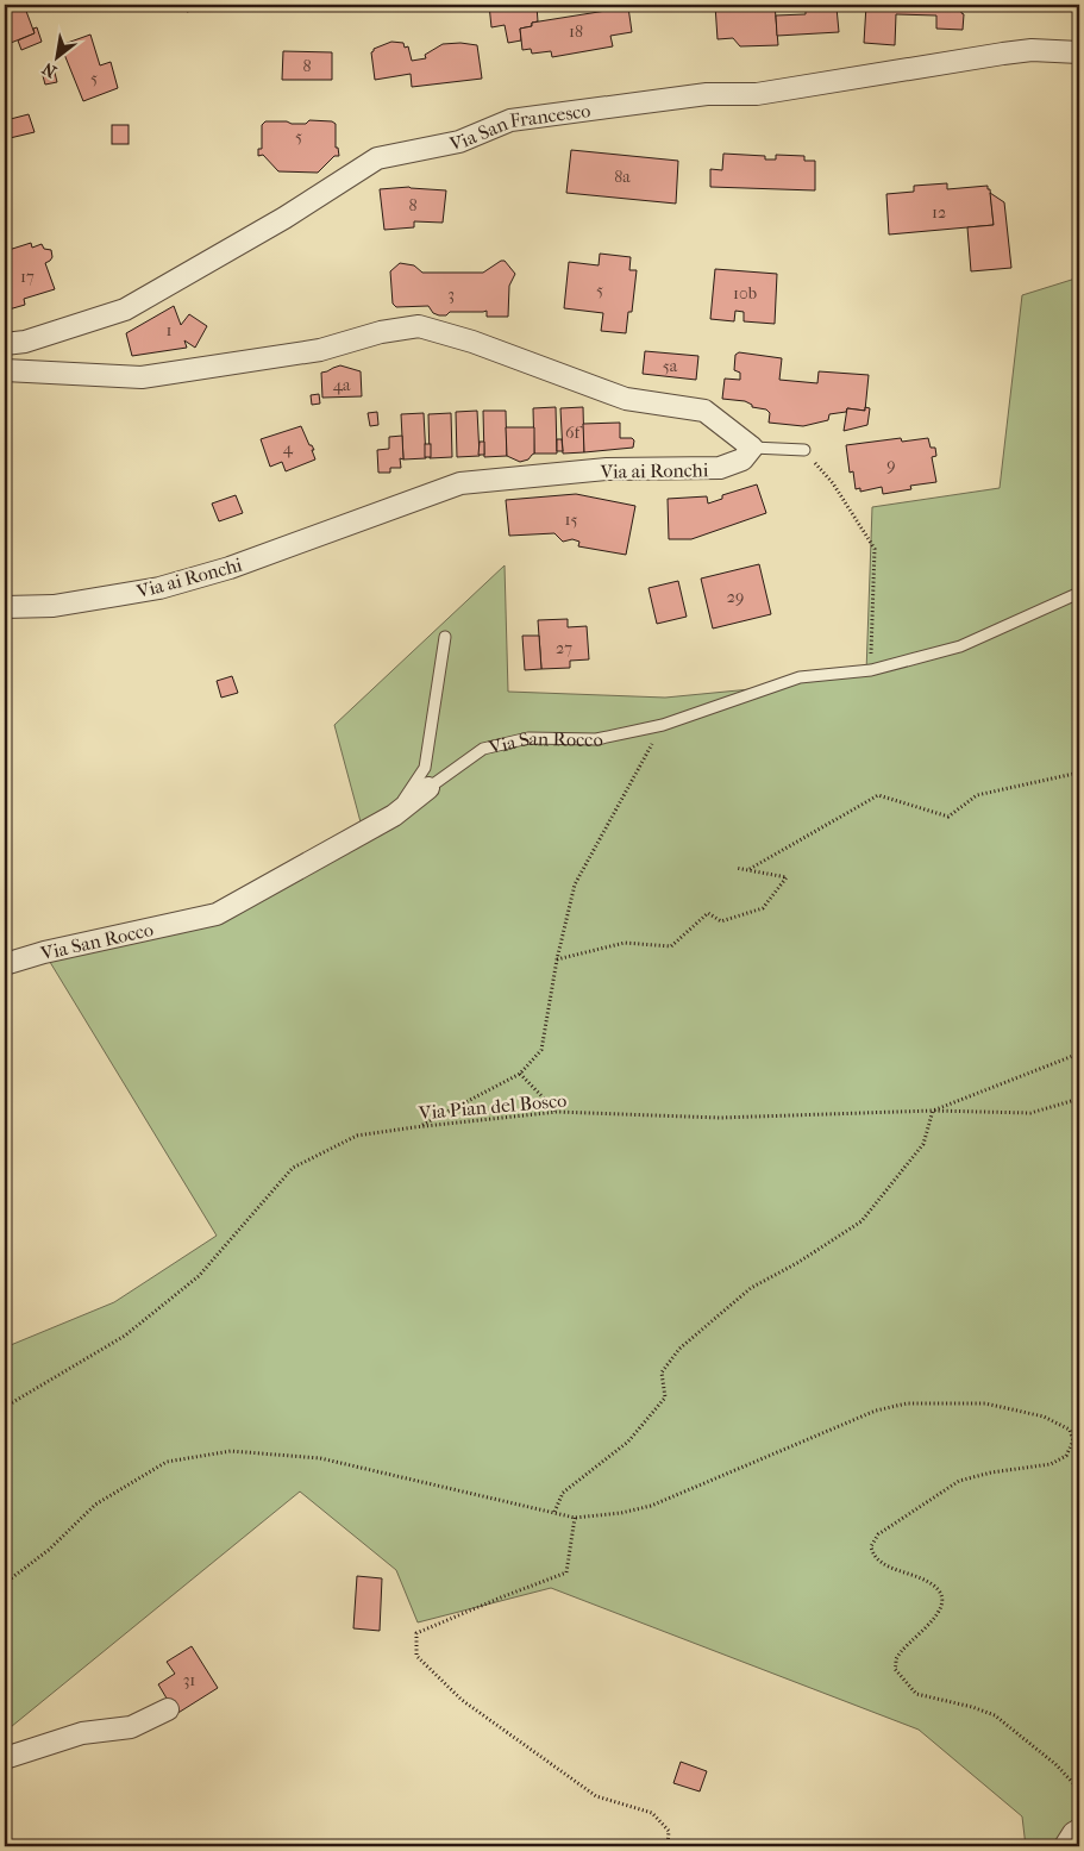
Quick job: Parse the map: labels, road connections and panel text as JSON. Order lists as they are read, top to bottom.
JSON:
{
  "streets": {
    "street": ["Via San Francesco", "Via ai Ronchi", "Via San Rocco"],
    "path": ["Via Pian del Bosco"]
  },
  "house_numbers": [
    "18",
    "8",
    "5",
    "5",
    "8a",
    "8",
    "12",
    "17",
    "5",
    "10b",
    "3",
    "1",
    "5a",
    "4a",
    "6f",
    "4",
    "9",
    "15",
    "29",
    "27",
    "31"
  ],
  "north": "bottom left"
}
